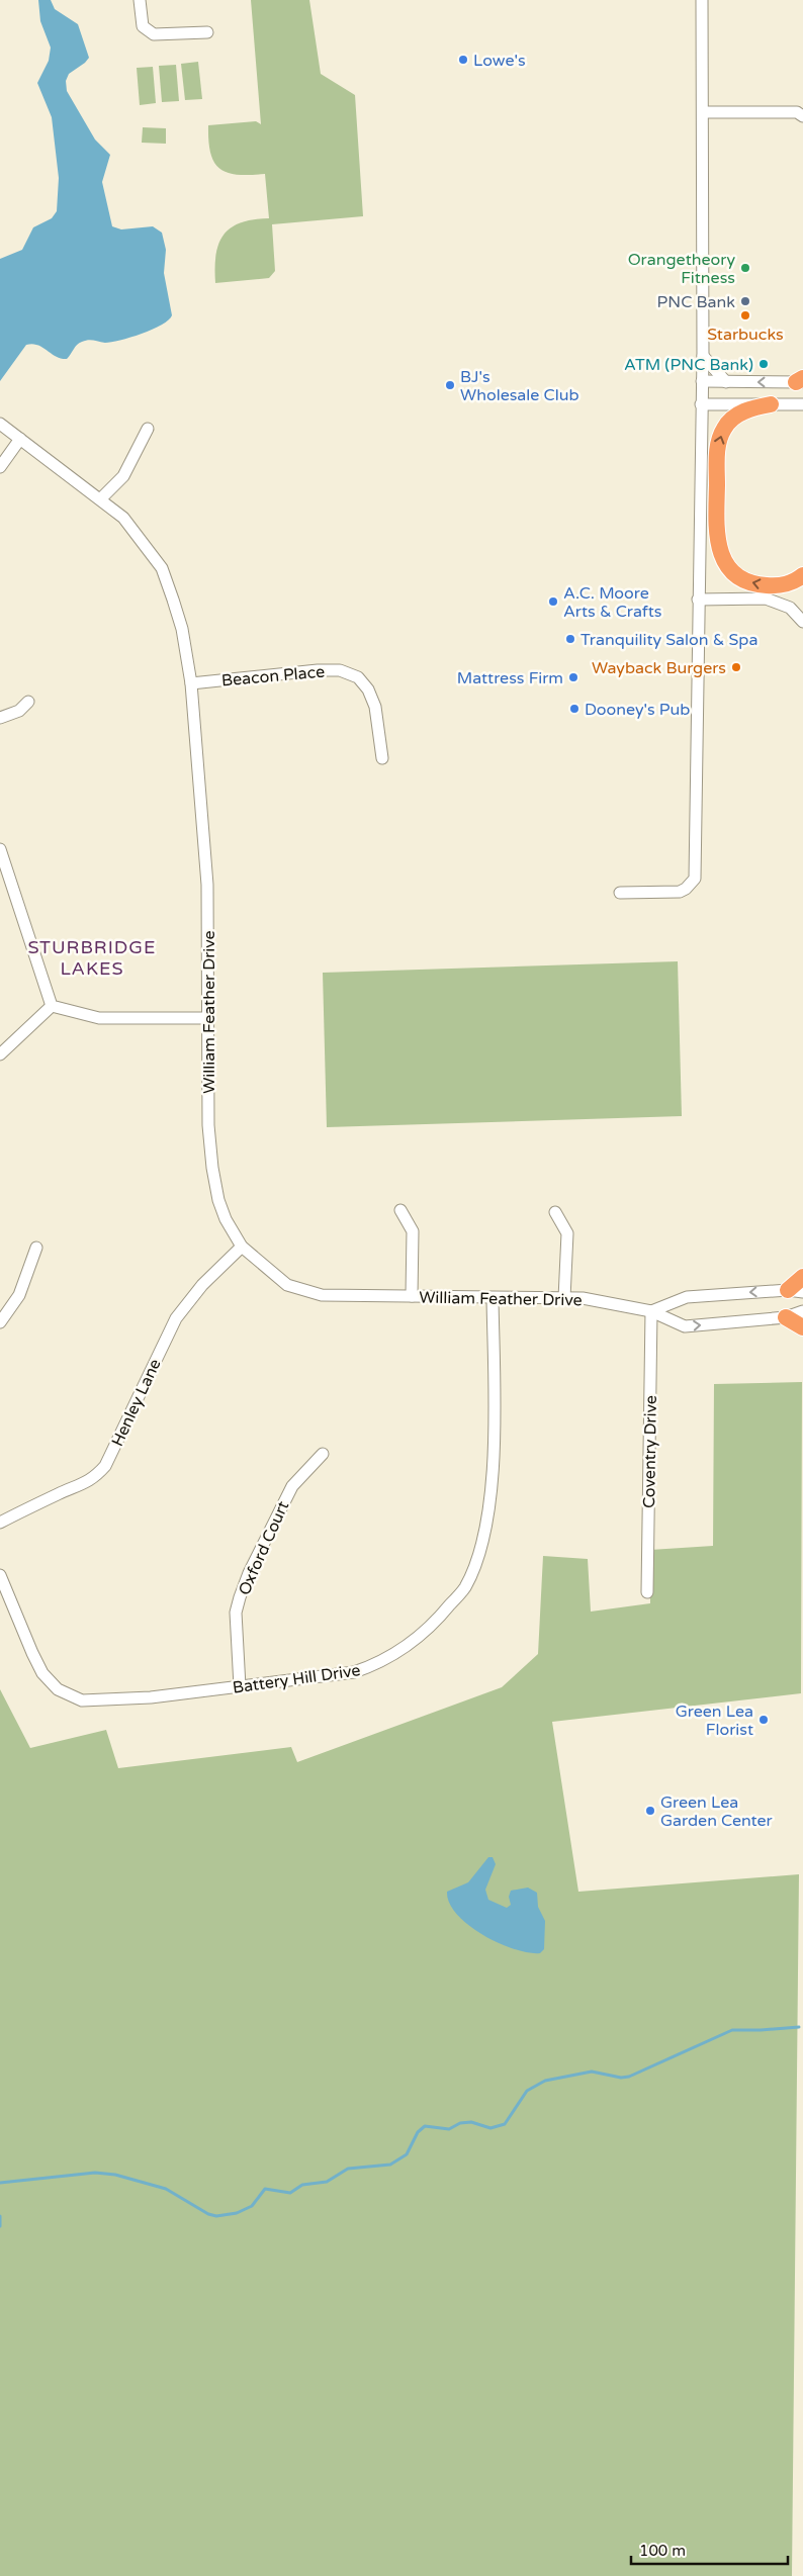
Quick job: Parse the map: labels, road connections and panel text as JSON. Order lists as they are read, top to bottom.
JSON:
{
  "streets": {
    "street": [
      "Beacon Place",
      "William Feather Drive",
      "Henley Lane",
      "Coventry Drive",
      "Oxford Court",
      "Battery Hill Drive"
    ]
  },
  "crossings": [
    ["Beacon Place", "William Feather Drive"],
    ["William Feather Drive", "Henley Lane"],
    ["William Feather Drive", "Coventry Drive"],
    ["William Feather Drive", "Battery Hill Drive"],
    ["Oxford Court", "Battery Hill Drive"]
  ],
  "districts": ["STURBRIDGE LAKES"],
  "places": [
    "Lowe's",
    "Orangetheory Fitness",
    "PNC Bank",
    "Starbucks",
    "ATM (PNC Bank)",
    "BJ's Wholesale Club",
    "A.C. Moore Arts & Crafts",
    "Tranquility Salon & Spa",
    "Wayback Burgers",
    "Mattress Firm",
    "Dooney's Pub",
    "Green Lea Florist",
    "Green Lea Garden Center"
  ],
  "scale_bar": "100 m"
}
